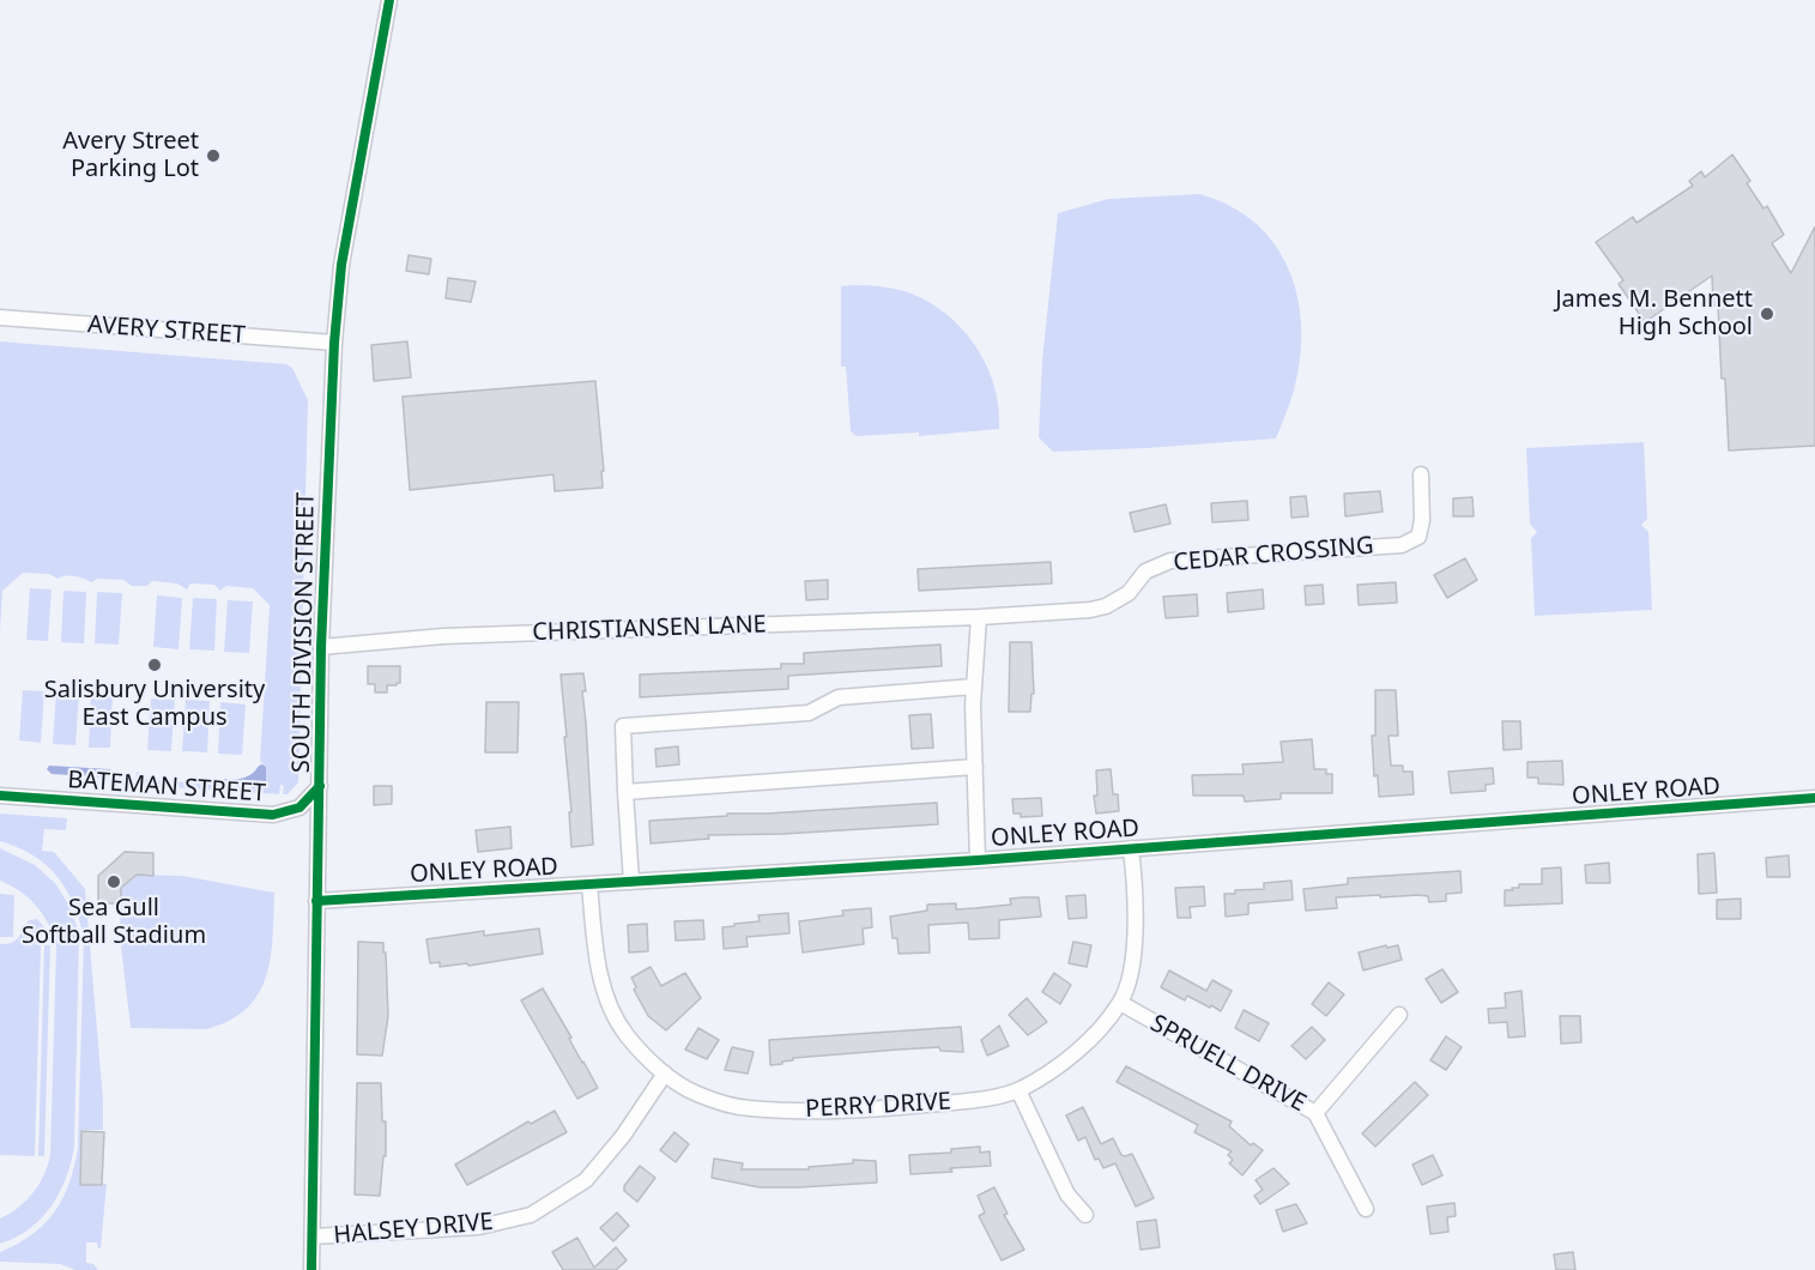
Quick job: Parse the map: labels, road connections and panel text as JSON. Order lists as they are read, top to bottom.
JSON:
{
  "streets": {
    "street": [
      "AVERY STREET",
      "CEDAR CROSSING",
      "CHRISTIANSEN LANE",
      "SOUTH DIVISION STREET",
      "BATEMAN STREET",
      "ONLEY ROAD",
      "SPRUELL DRIVE",
      "PERRY DRIVE",
      "HALSEY DRIVE"
    ]
  },
  "crossings": [
    ["AVERY STREET", "SOUTH DIVISION STREET"],
    ["CEDAR CROSSING", "CHRISTIANSEN LANE"],
    ["CHRISTIANSEN LANE", "SOUTH DIVISION STREET"],
    ["SOUTH DIVISION STREET", "BATEMAN STREET"],
    ["SOUTH DIVISION STREET", "ONLEY ROAD"],
    ["SOUTH DIVISION STREET", "HALSEY DRIVE"],
    ["ONLEY ROAD", "PERRY DRIVE"],
    ["SPRUELL DRIVE", "PERRY DRIVE"],
    ["PERRY DRIVE", "HALSEY DRIVE"]
  ],
  "places": [
    "Avery Street Parking Lot",
    "James M. Bennett High School",
    "Salisbury University East Campus",
    "Sea Gull Softball Stadium"
  ]
}
